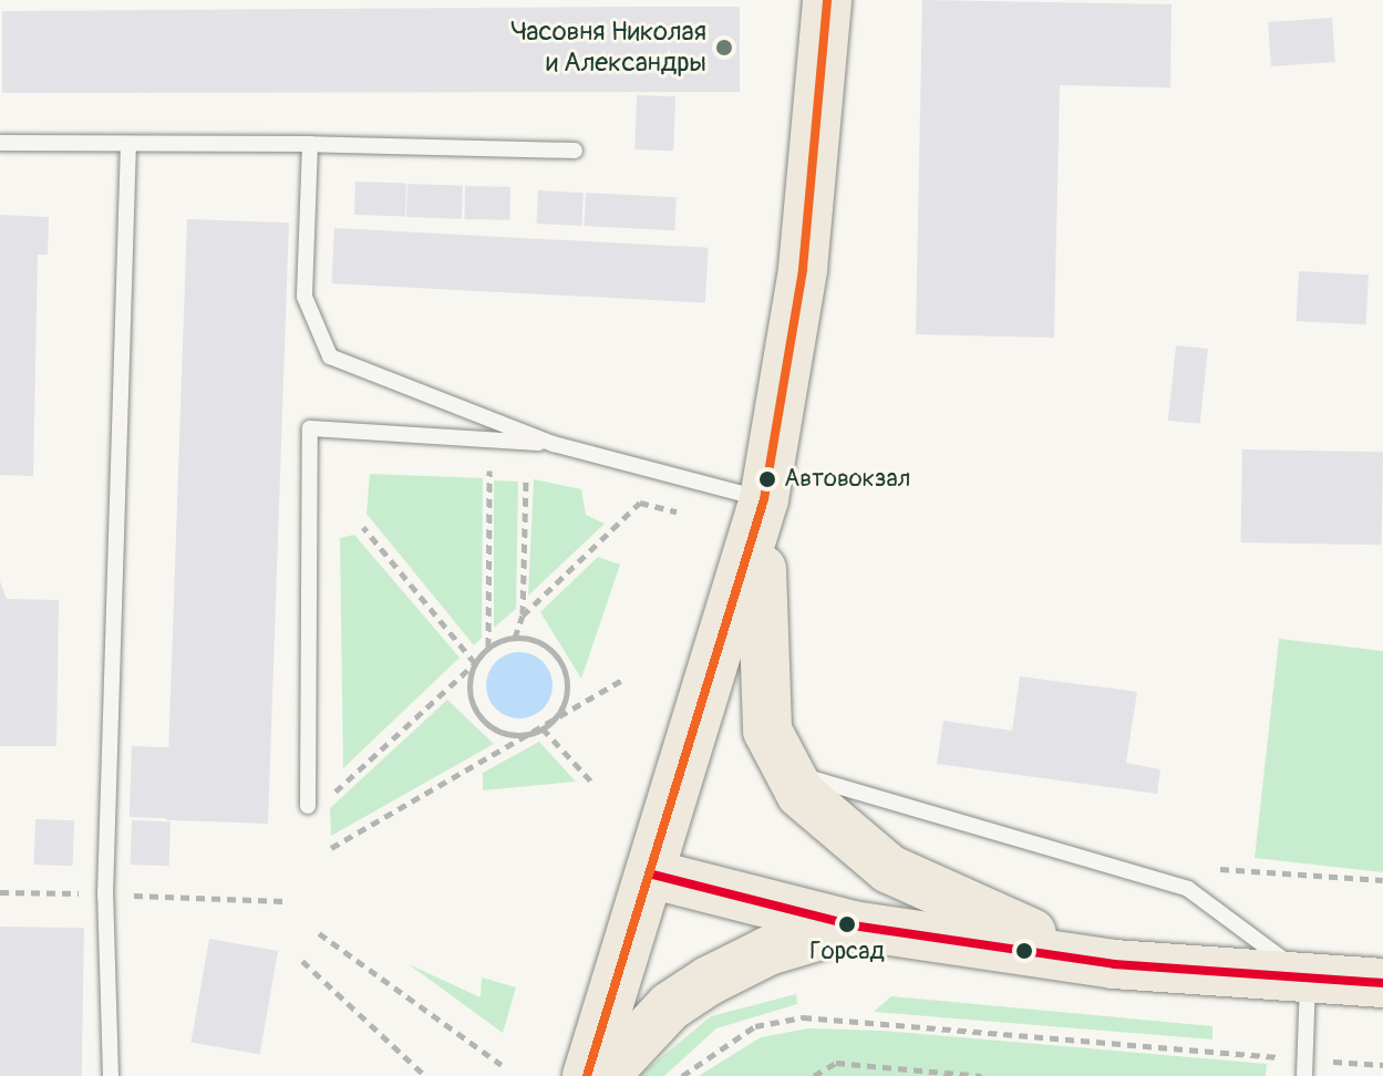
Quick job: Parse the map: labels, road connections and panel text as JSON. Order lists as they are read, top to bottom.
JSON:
{
  "places": ["Часовня Николая и Александры", "Автовокзал", "Горсад"]
}
